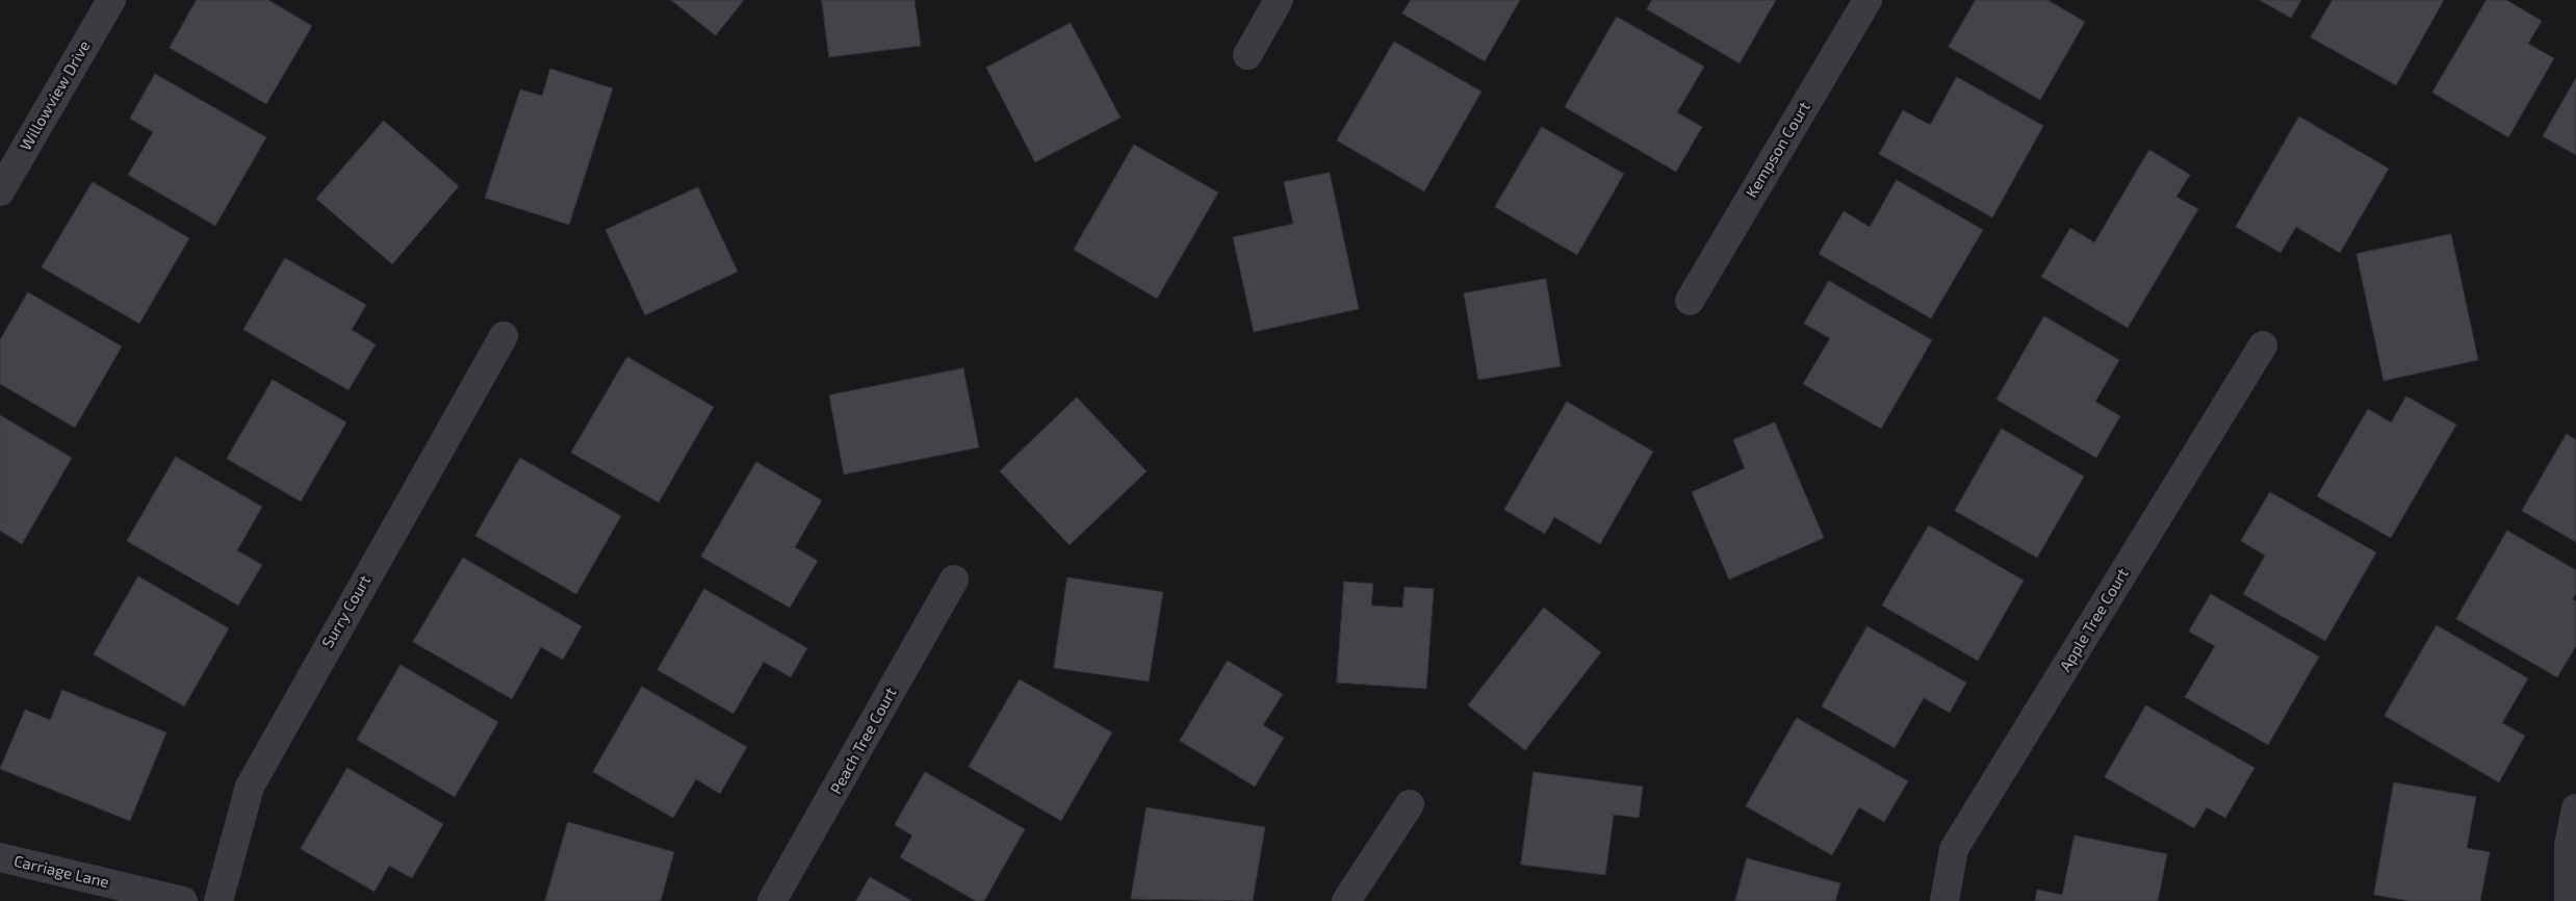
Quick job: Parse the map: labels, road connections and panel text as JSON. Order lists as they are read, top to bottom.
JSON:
{
  "streets": {
    "street": [
      "Willowview Drive",
      "Kempson Court",
      "Surry Court",
      "Apple Tree Court",
      "Peach Tree Court",
      "Carriage Lane"
    ]
  }
}
